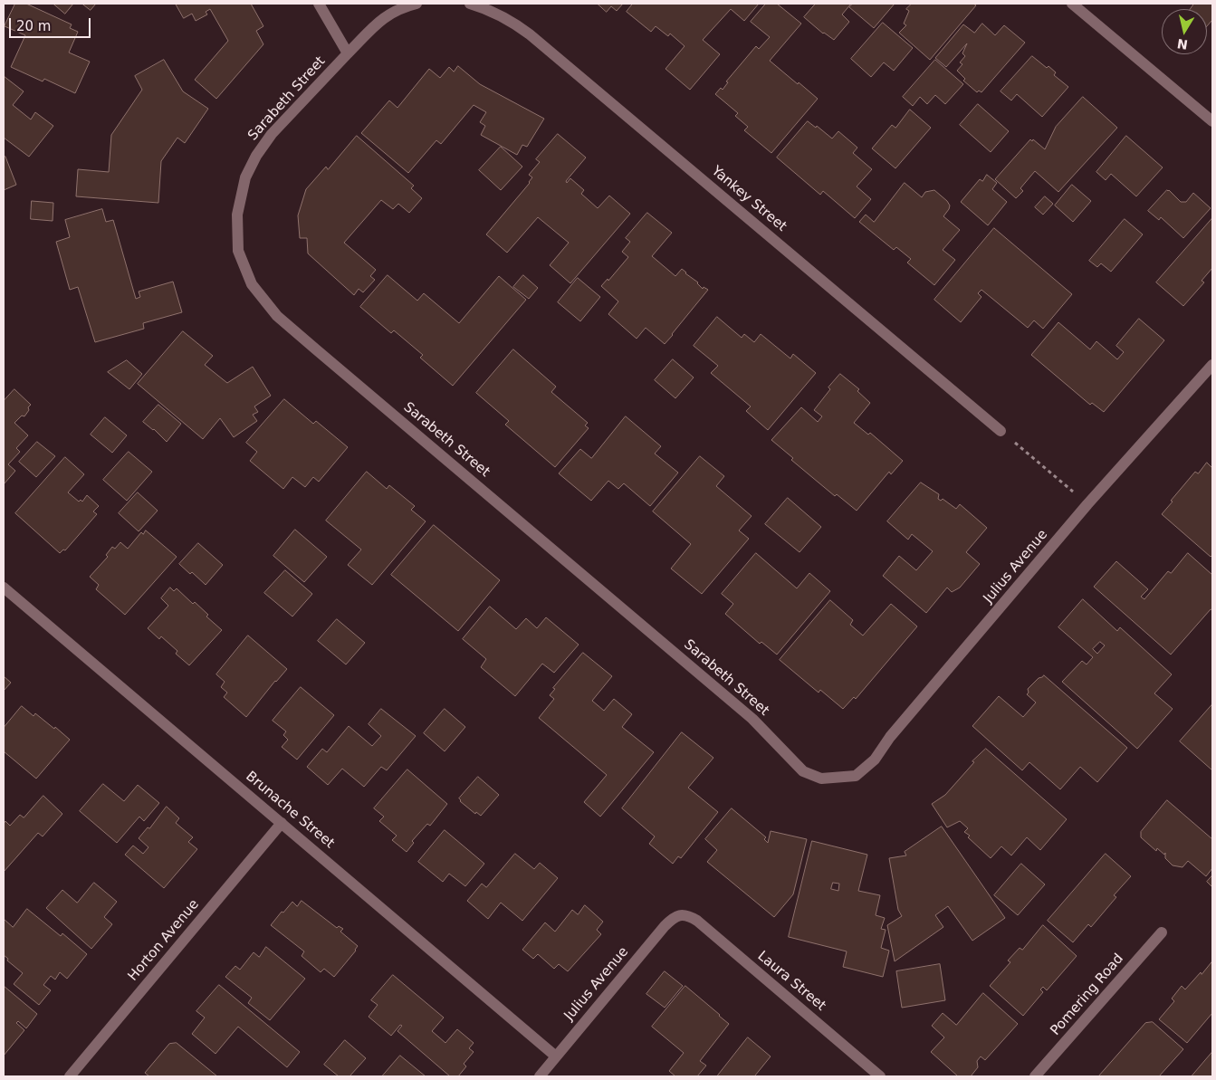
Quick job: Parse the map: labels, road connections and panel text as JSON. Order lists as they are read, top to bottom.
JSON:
{
  "streets": {
    "street": [
      "Sarabeth Street",
      "Yankey Street",
      "Julius Avenue",
      "Brunache Street",
      "Horton Avenue",
      "Laura Street",
      "Pomering Road"
    ]
  },
  "crossings": [
    ["Sarabeth Street", "Julius Avenue"],
    ["Julius Avenue", "Brunache Street"],
    ["Julius Avenue", "Laura Street"],
    ["Brunache Street", "Horton Avenue"]
  ],
  "scale_bar": "20 m",
  "north": "bottom"
}
